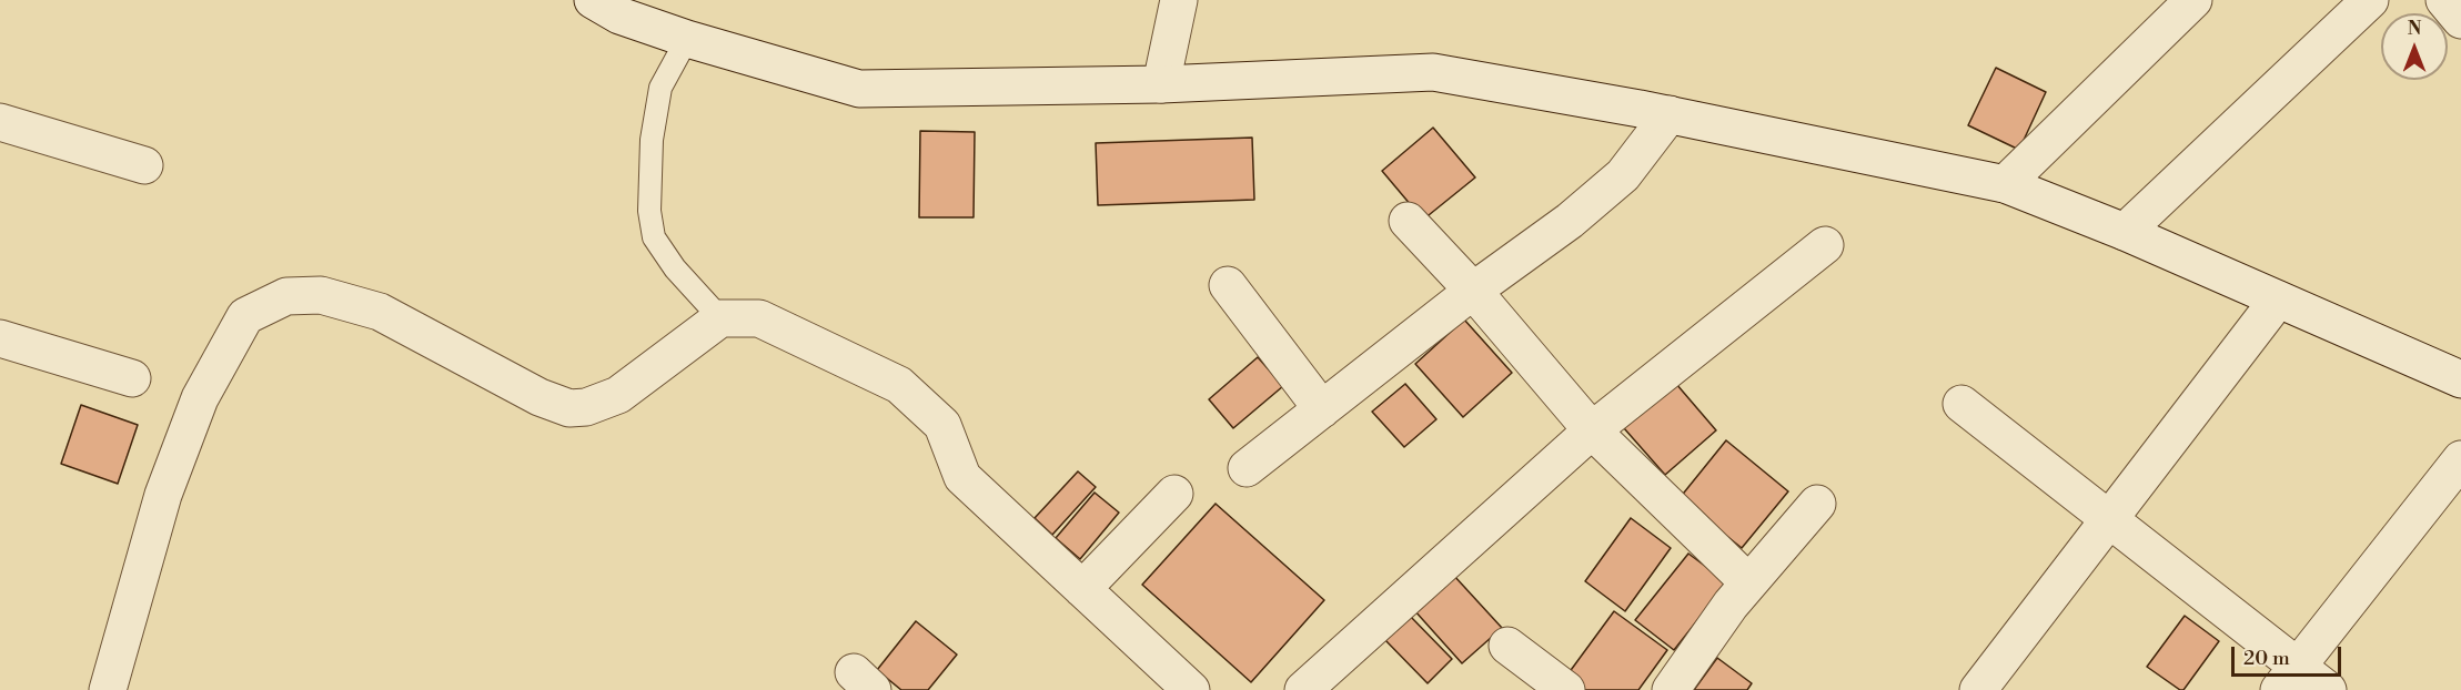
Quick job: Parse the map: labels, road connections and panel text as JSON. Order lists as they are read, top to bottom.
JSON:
{
  "scale_bar": "20 m",
  "north": "top"
}
